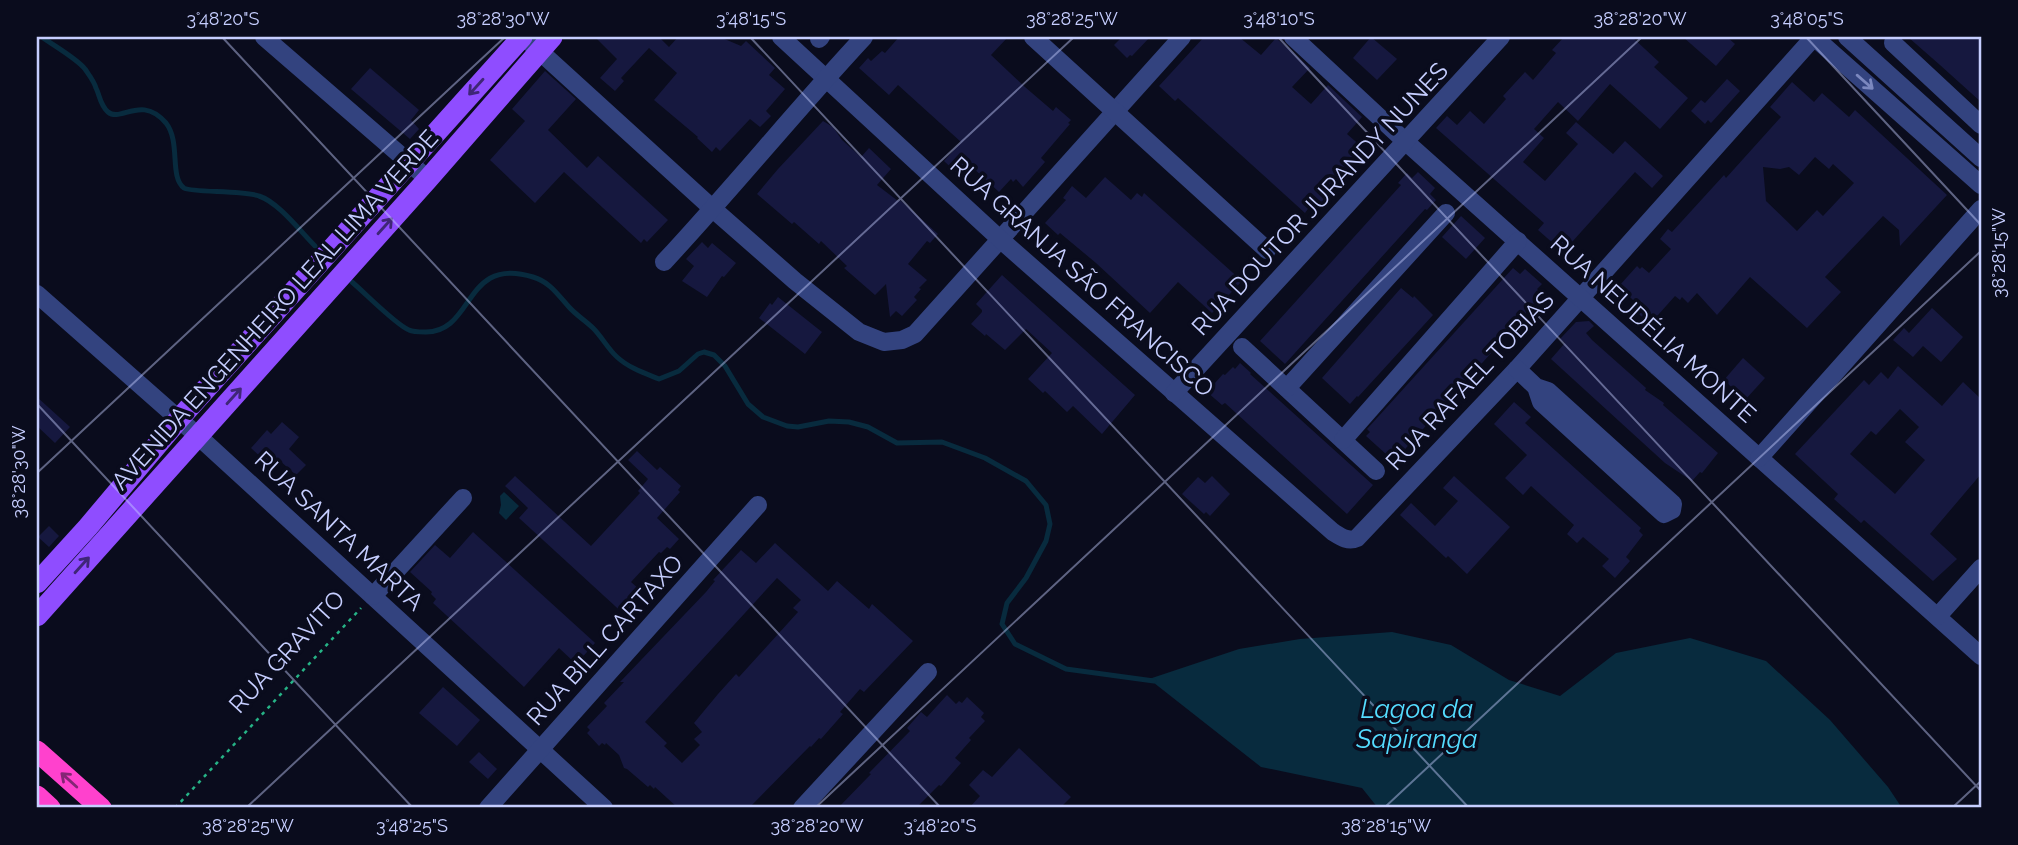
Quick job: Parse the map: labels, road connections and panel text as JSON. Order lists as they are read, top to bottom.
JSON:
{
  "streets": {
    "main road": ["AVENIDA ENGENHEIRO LEAL LIMA VERDE"],
    "street": [
      "RUA DOUTOR JURANDY NUNES",
      "RUA GRANJA SÃO FRANCISCO",
      "RUA NEUDÉLIA MONTE",
      "RUA RAFAEL TOBIAS",
      "RUA SANTA MARTA",
      "RUA BILL CARTAXO",
      "RUA GRAVITO"
    ]
  },
  "crossings": [
    ["RUA DOUTOR JURANDY NUNES", "RUA GRANJA SÃO FRANCISCO"],
    ["RUA DOUTOR JURANDY NUNES", "RUA NEUDÉLIA MONTE"],
    ["RUA GRANJA SÃO FRANCISCO", "RUA RAFAEL TOBIAS"],
    ["AVENIDA ENGENHEIRO LEAL LIMA VERDE", "RUA SANTA MARTA"],
    ["RUA NEUDÉLIA MONTE", "RUA RAFAEL TOBIAS"],
    ["RUA SANTA MARTA", "RUA BILL CARTAXO"],
    ["RUA SANTA MARTA", "RUA GRAVITO"]
  ],
  "water": ["Lagoa da Sapiranga"],
  "coordinates": [
    "3°48'20\"S",
    "38°28'30\"W",
    "3°48'15\"S",
    "38°28'25\"W",
    "3°48'10\"S",
    "38°28'20\"W",
    "3°48'05\"S",
    "38°28'15\"W",
    "3°48'25\"S"
  ]
}
